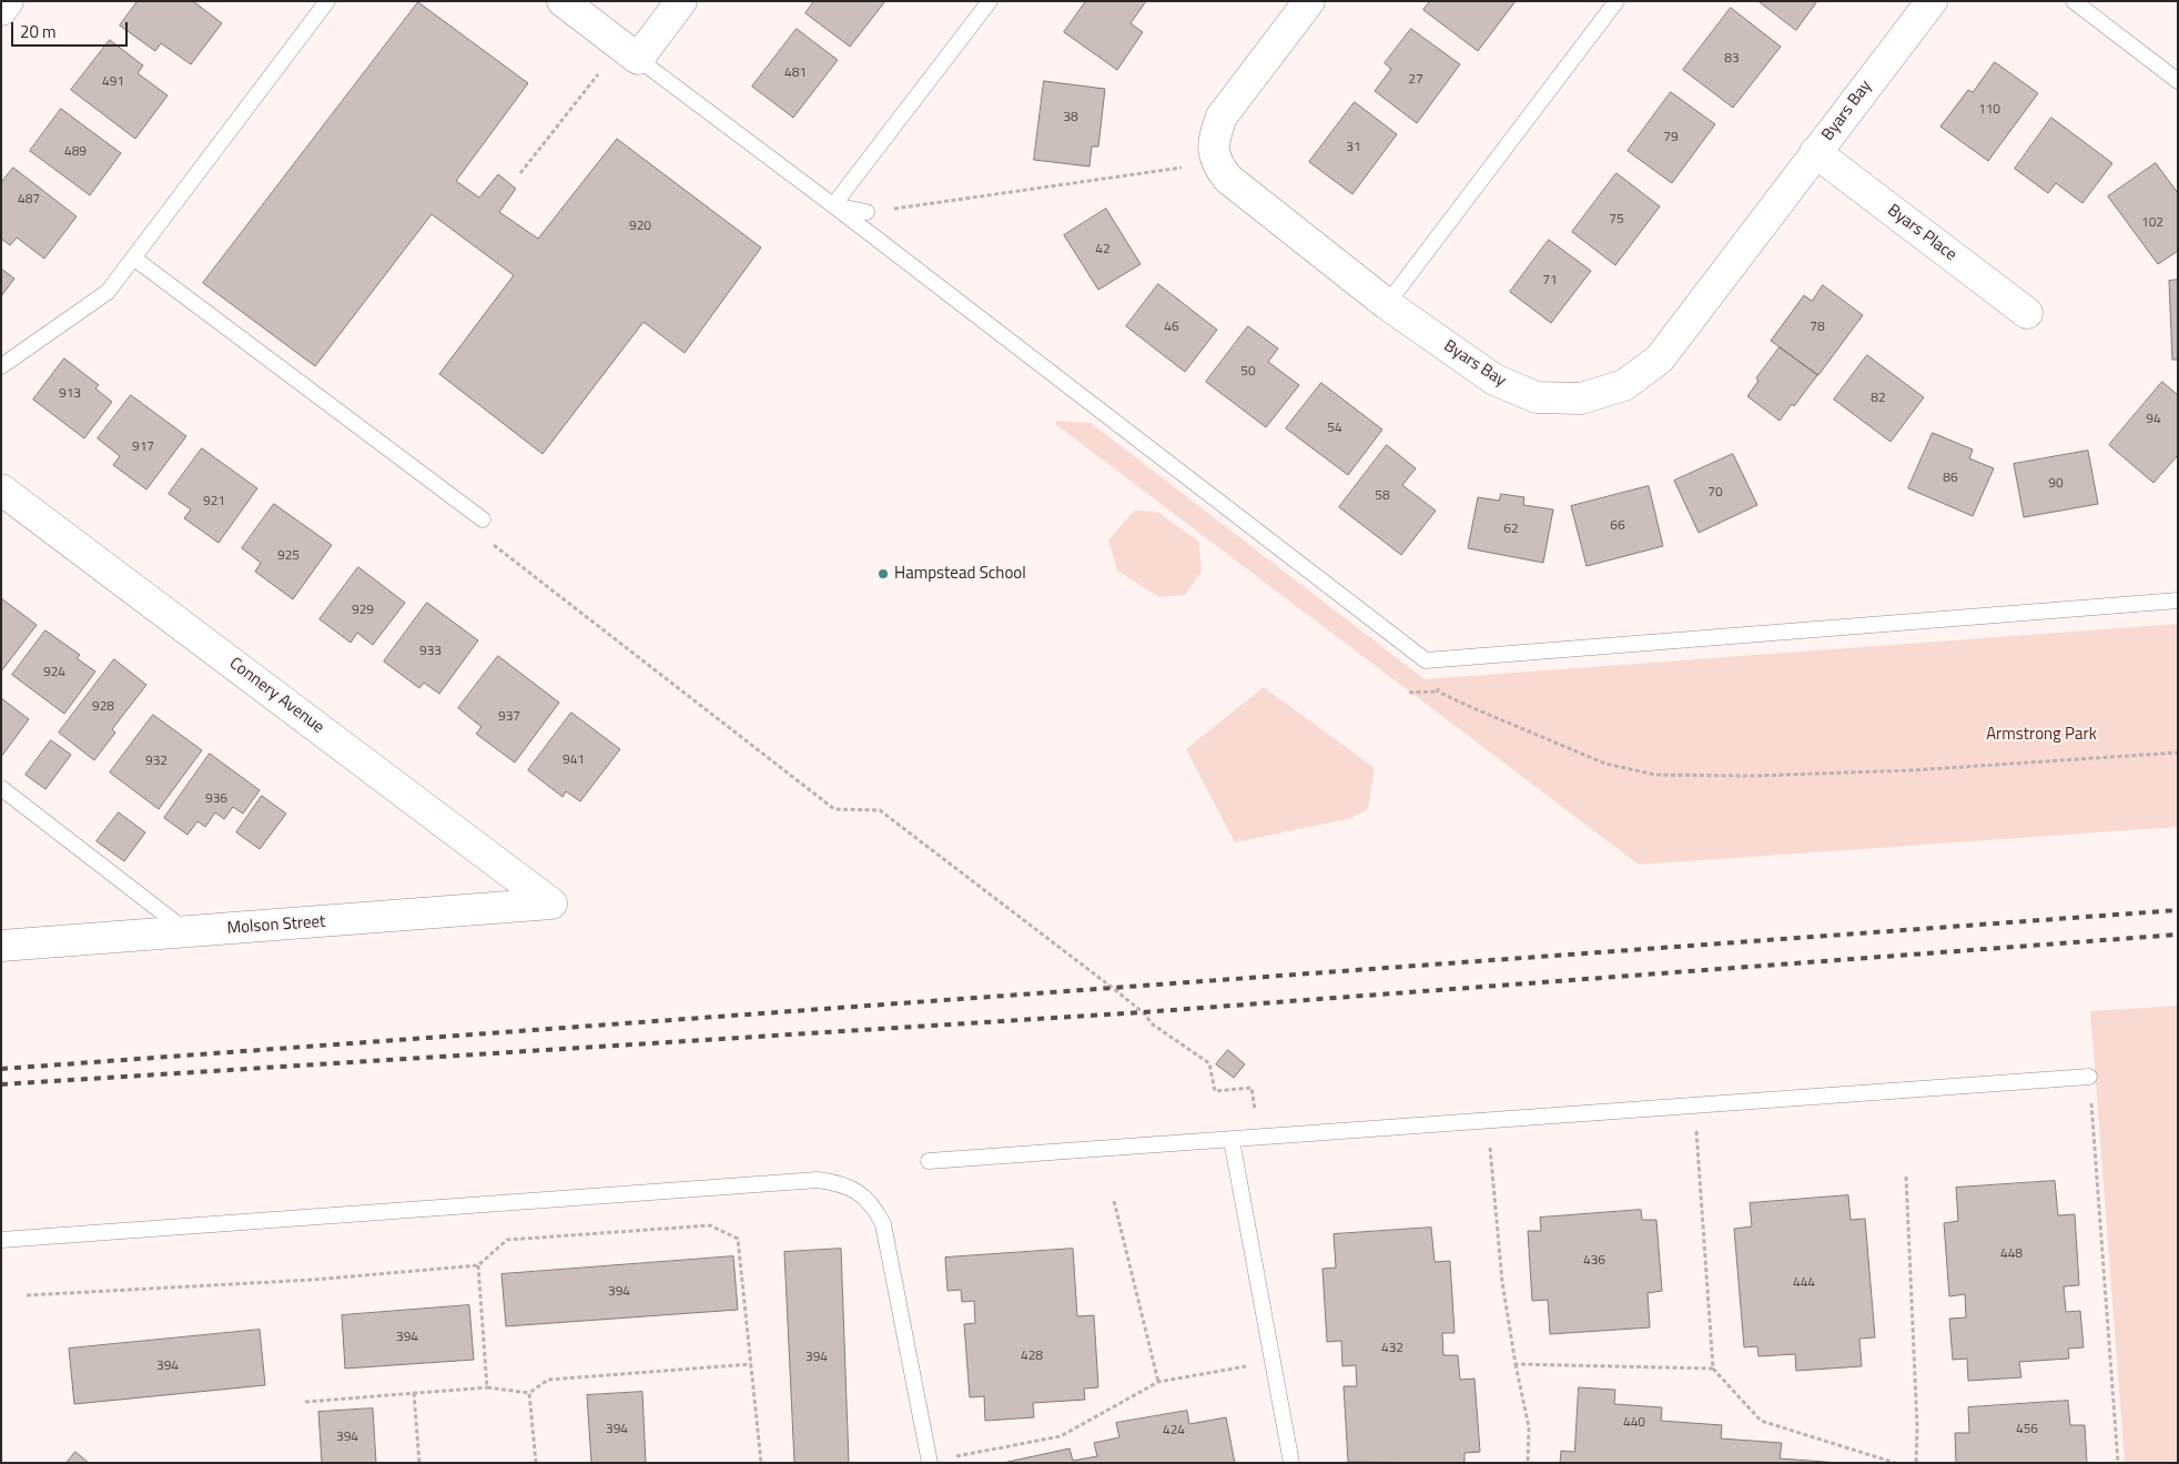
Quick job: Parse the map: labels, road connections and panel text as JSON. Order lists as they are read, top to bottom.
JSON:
{
  "streets": {
    "street": [
      "Byars Bay",
      "Byars Place",
      "Connery Avenue",
      "Molson Street"
    ]
  },
  "crossings": [
    ["Byars Bay", "Byars Place"],
    ["Connery Avenue", "Molson Street"]
  ],
  "parks": ["Armstrong Park"],
  "places": ["Hampstead School"],
  "house_numbers": [
    "83",
    "481",
    "27",
    "491",
    "110",
    "38",
    "79",
    "31",
    "489",
    "487",
    "75",
    "102",
    "920",
    "42",
    "71",
    "46",
    "78",
    "50",
    "913",
    "82",
    "94",
    "54",
    "917",
    "86",
    "90",
    "70",
    "58",
    "921",
    "66",
    "62",
    "925",
    "929",
    "933",
    "924",
    "928",
    "937",
    "941",
    "932",
    "936",
    "448",
    "436",
    "444",
    "394",
    "394",
    "432",
    "428",
    "394",
    "394",
    "440",
    "394",
    "456",
    "424",
    "394"
  ],
  "scale_bar": "20 m"
}
